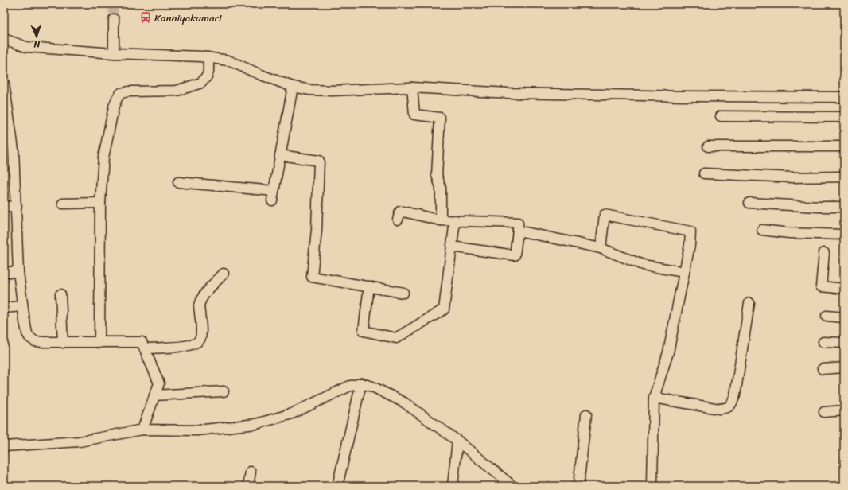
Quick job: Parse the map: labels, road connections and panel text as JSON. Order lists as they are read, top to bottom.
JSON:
{
  "places": {
    "station": ["Kanniyakumari"]
  },
  "north": "bottom"
}
